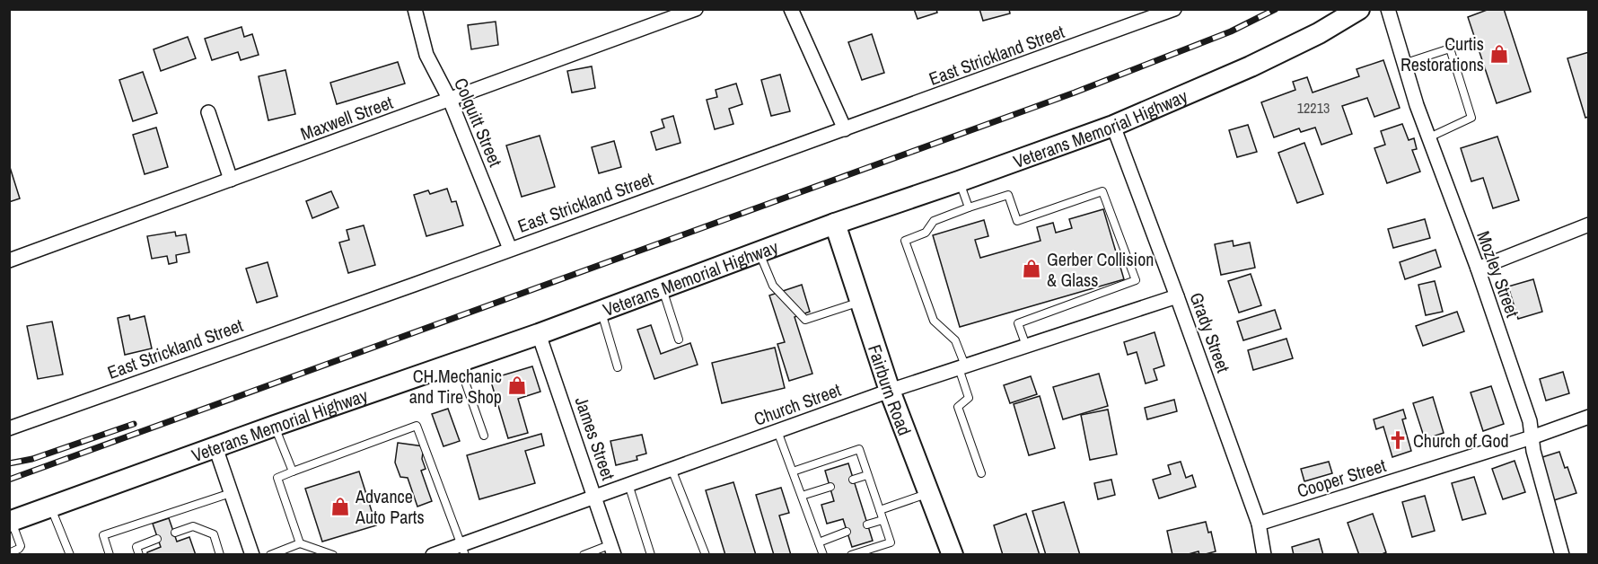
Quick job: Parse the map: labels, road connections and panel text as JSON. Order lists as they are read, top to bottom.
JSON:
{
  "streets": {
    "main road": ["Veterans Memorial Highway", "Fairburn Road"],
    "street": [
      "East Strickland Street",
      "Maxwell Street",
      "Colquitt Street",
      "Mozley Street",
      "Grady Street",
      "Church Street",
      "James Street",
      "Cooper Street"
    ]
  },
  "crossings": [
    ["East Strickland Street", "Colquitt Street"],
    ["Maxwell Street", "Colquitt Street"],
    ["Veterans Memorial Highway", "Grady Street"],
    ["Veterans Memorial Highway", "Fairburn Road"],
    ["Veterans Memorial Highway", "James Street"],
    ["Mozley Street", "Cooper Street"],
    ["Grady Street", "Church Street"],
    ["Grady Street", "Cooper Street"],
    ["Fairburn Road", "Church Street"],
    ["Church Street", "James Street"]
  ],
  "places": {
    "shop": [
      "Curtis Restorations",
      "Gerber Collision & Glass",
      "CH Mechanic and Tire Shop",
      "Advance Auto Parts"
    ],
    "church": ["Church of God"]
  },
  "house_numbers": ["12213"]
}
